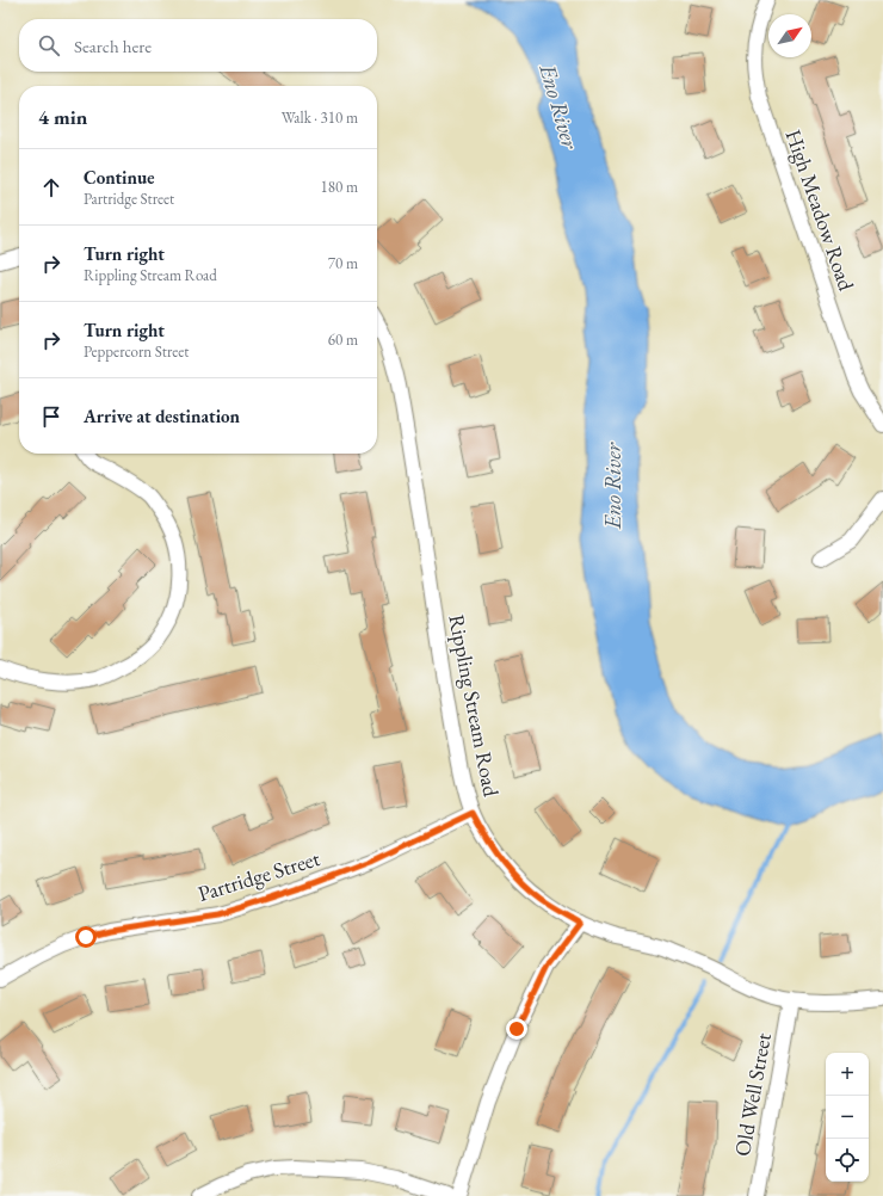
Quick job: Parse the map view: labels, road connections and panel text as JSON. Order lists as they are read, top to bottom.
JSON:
{
  "streets": {
    "street": [
      "High Meadow Road",
      "Rippling Stream Road",
      "Partridge Street",
      "Old Well Street"
    ]
  },
  "crossings": [
    ["Rippling Stream Road", "Partridge Street"],
    ["Rippling Stream Road", "Old Well Street"]
  ],
  "water": ["Eno River"],
  "north": "top right",
  "page": {
    "search": "Search here",
    "heading": ["4 min", "Walk · 310 m"],
    "list": [
      ["Continue", "Partridge Street", "180 m"],
      ["Turn right", "Rippling Stream Road", "70 m"],
      ["Turn right", "Peppercorn Street", "60 m"],
      "Arrive at destination"
    ],
    "map_buttons": ["+", "−"]
  }
}
